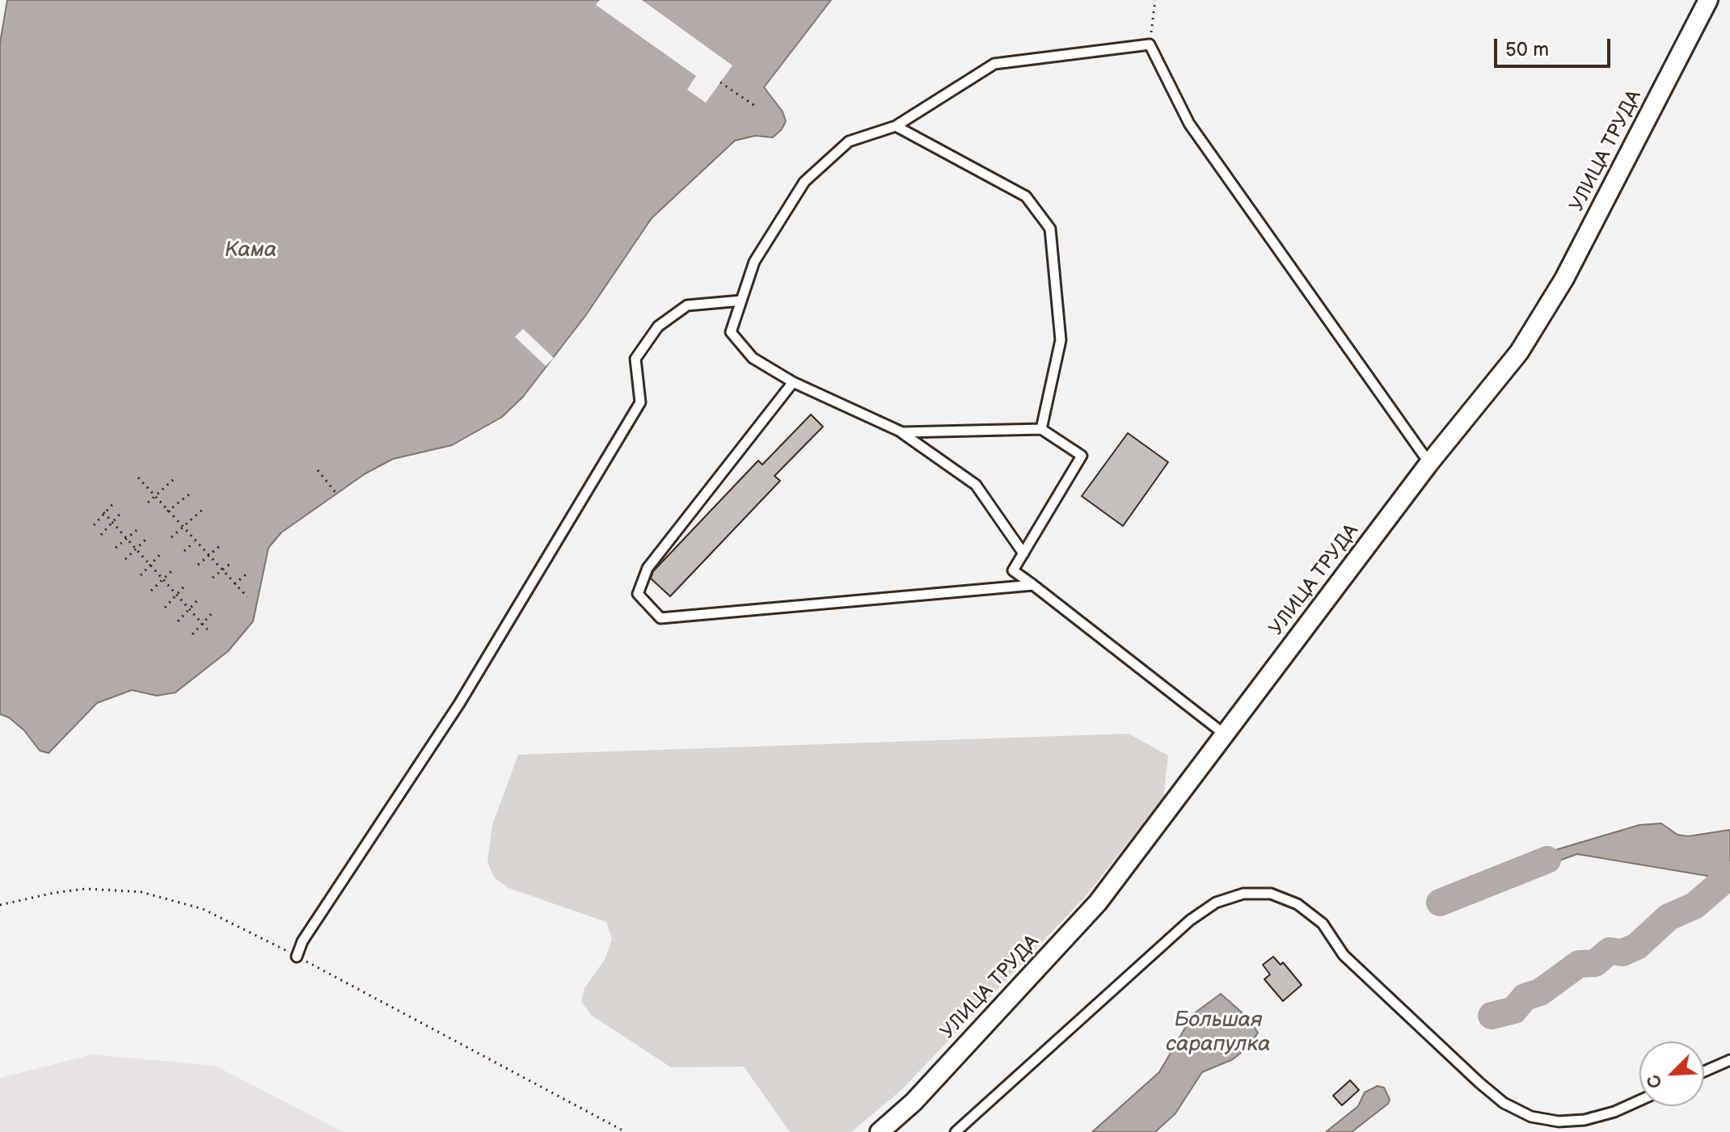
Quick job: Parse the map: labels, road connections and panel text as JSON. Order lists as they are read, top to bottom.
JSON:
{
  "streets": {
    "street": ["УЛИЦА ТРУДА"]
  },
  "water": ["Кама", "Большая сарапулка"],
  "scale_bar": "50 m",
  "north": "bottom left"
}
